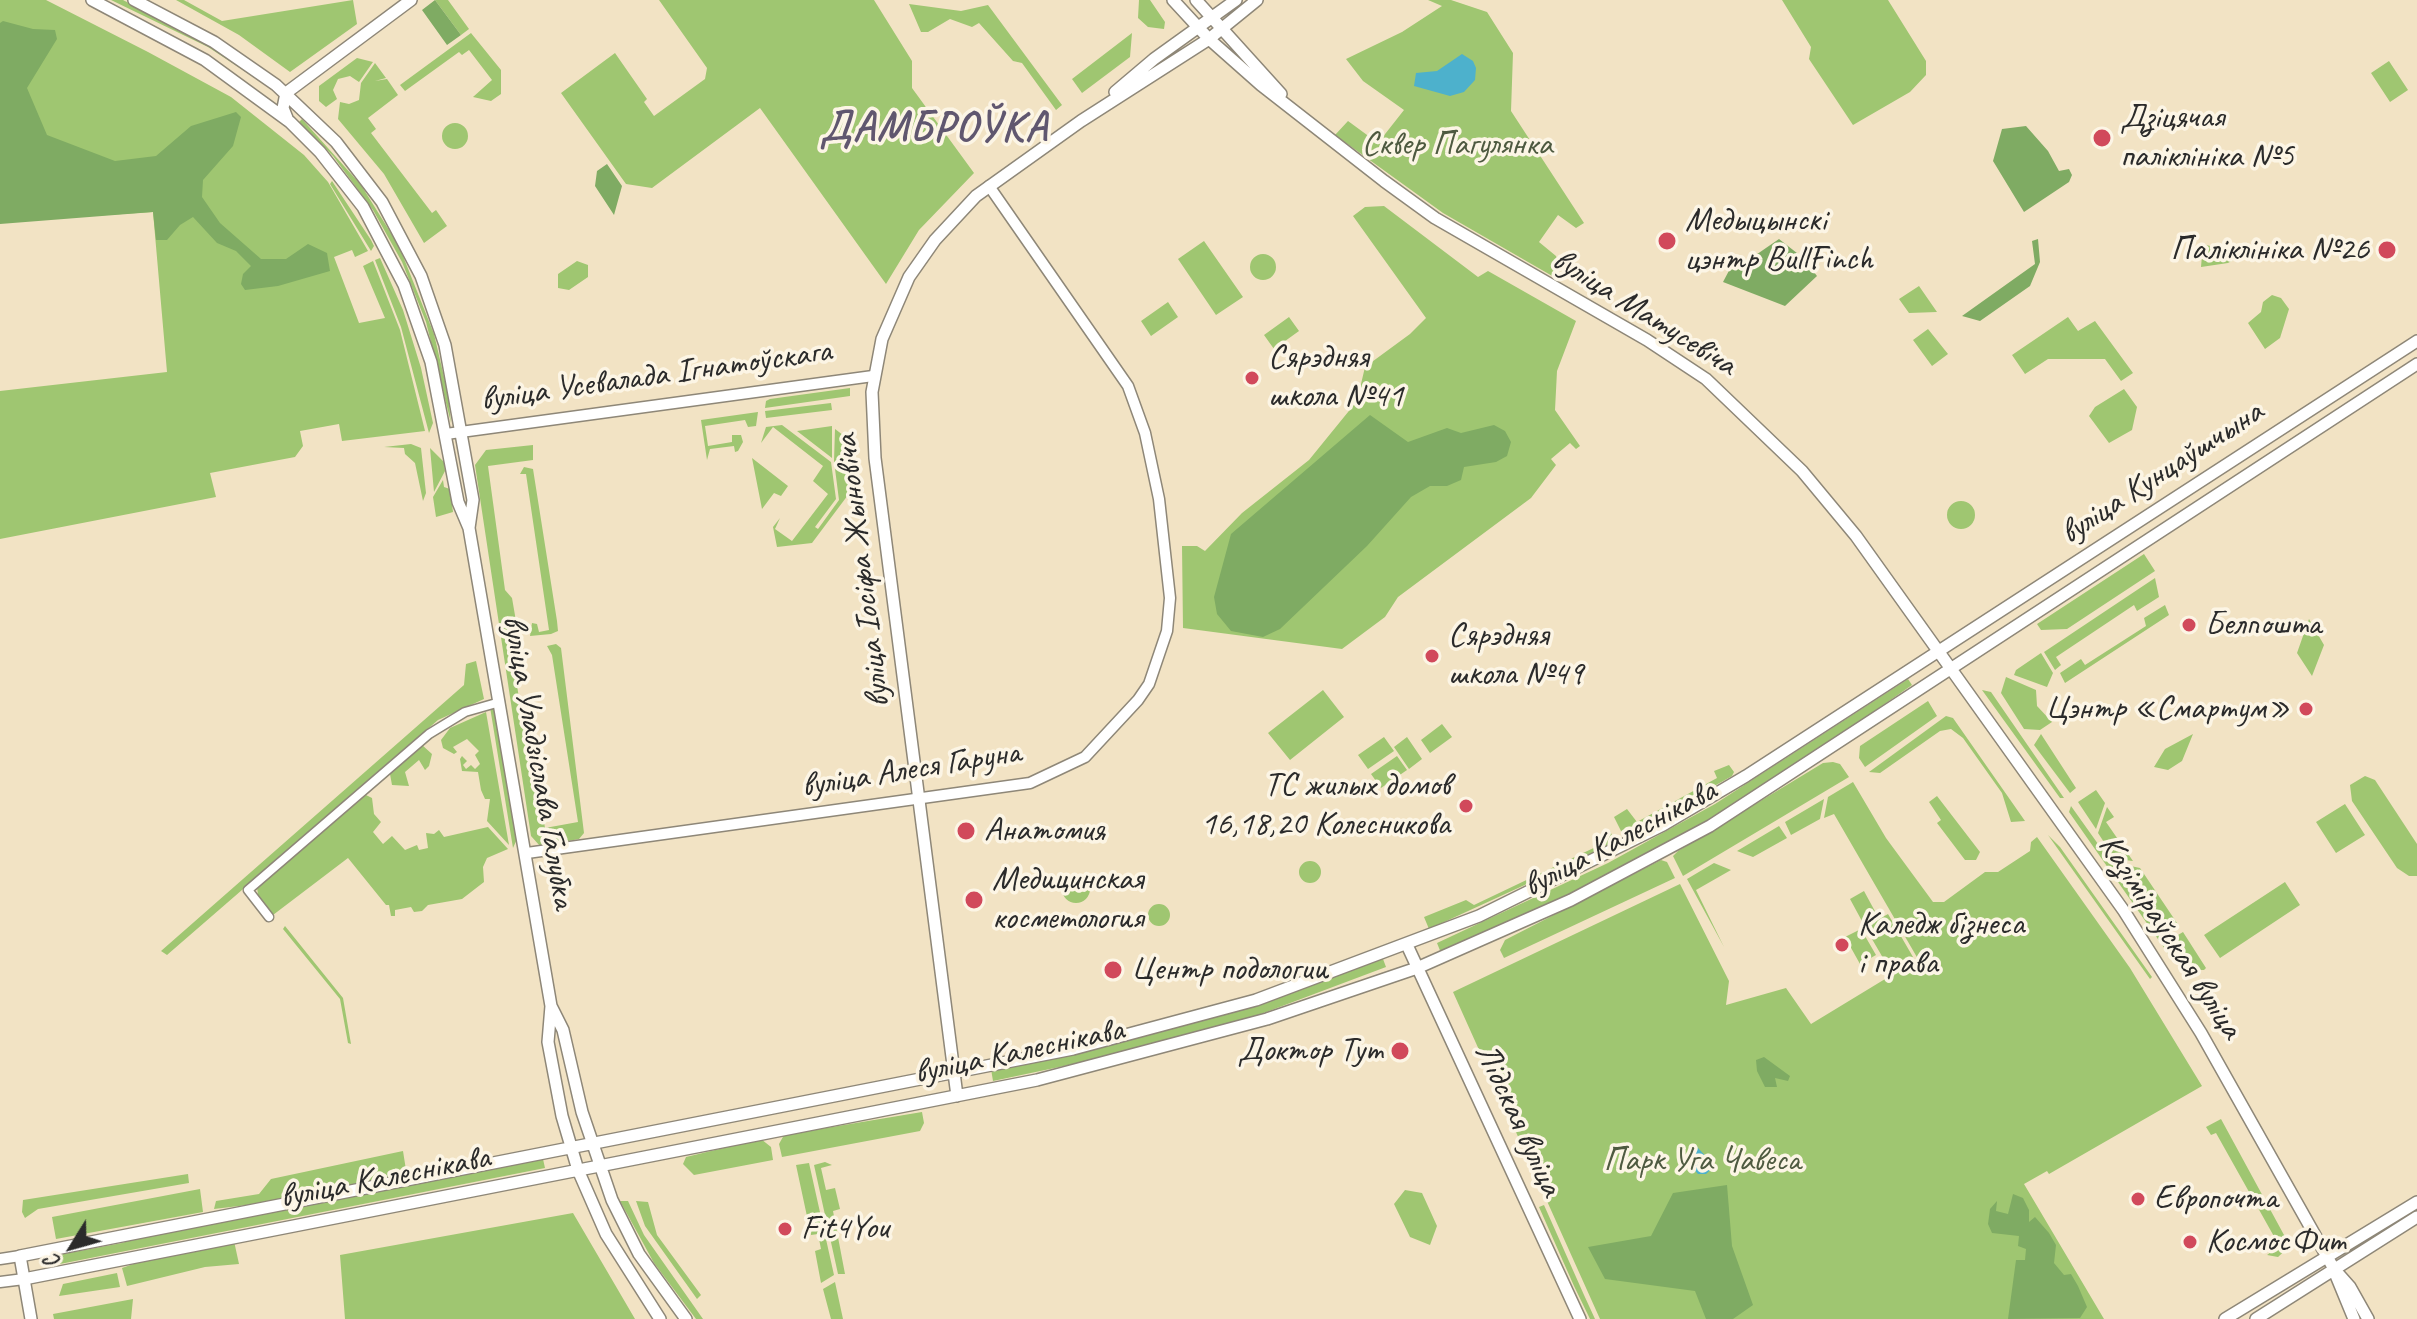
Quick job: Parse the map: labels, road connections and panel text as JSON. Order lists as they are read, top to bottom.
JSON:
{
  "streets": {
    "main road": [
      "вуліца Матусевіча",
      "вуліца Кунцаўшчына",
      "вуліца Іосіфа Жыновіча",
      "вуліца Уладзіслава Галубка",
      "вуліца Калеснікава",
      "Казіміраўская вуліца",
      "Лідская вуліца"
    ],
    "street": ["вуліца Усевалада Ігнатоўскага", "вуліца Алеся Гаруна"]
  },
  "crossings": [
    ["вуліца Матусевіча", "вуліца Кунцаўшчына"],
    ["вуліца Матусевіча", "вуліца Іосіфа Жыновіча"],
    ["вуліца Матусевіча", "вуліца Калеснікава"],
    ["вуліца Матусевіча", "Казіміраўская вуліца"],
    ["вуліца Усевалада Ігнатоўскага", "вуліца Іосіфа Жыновіча"],
    ["вуліца Усевалада Ігнатоўскага", "вуліца Уладзіслава Галубка"],
    ["вуліца Кунцаўшчына", "вуліца Калеснікава"],
    ["вуліца Кунцаўшчына", "Казіміраўская вуліца"],
    ["вуліца Іосіфа Жыновіча", "вуліца Алеся Гаруна"],
    ["вуліца Іосіфа Жыновіча", "вуліца Калеснікава"],
    ["вуліца Уладзіслава Галубка", "вуліца Алеся Гаруна"],
    ["вуліца Уладзіслава Галубка", "вуліца Калеснікава"],
    ["вуліца Калеснікава", "Казіміраўская вуліца"],
    ["вуліца Калеснікава", "Лідская вуліца"]
  ],
  "districts": ["ДАМБРОЎКА"],
  "parks": ["Сквер Пагулянка", "Парк Уга Чавеса"],
  "places": [
    "Дзіцячая паліклініка №5",
    "Медыцынскі цэнтр BullFinch",
    "Паліклініка №26",
    "Сярэдняя школа №41",
    "Белпошта",
    "Сярэдняя школа №49",
    "Цэнтр «Смартум»",
    "ТС жилых домов 16,18,20 Колесникова",
    "Анатомия",
    "Медицинская косметология",
    "Каледж бізнеса і права",
    "Центр подологии",
    "Доктор Тут",
    "Европочта",
    "Fit4You",
    "КосмосФит"
  ],
  "north": "bottom left"
}
